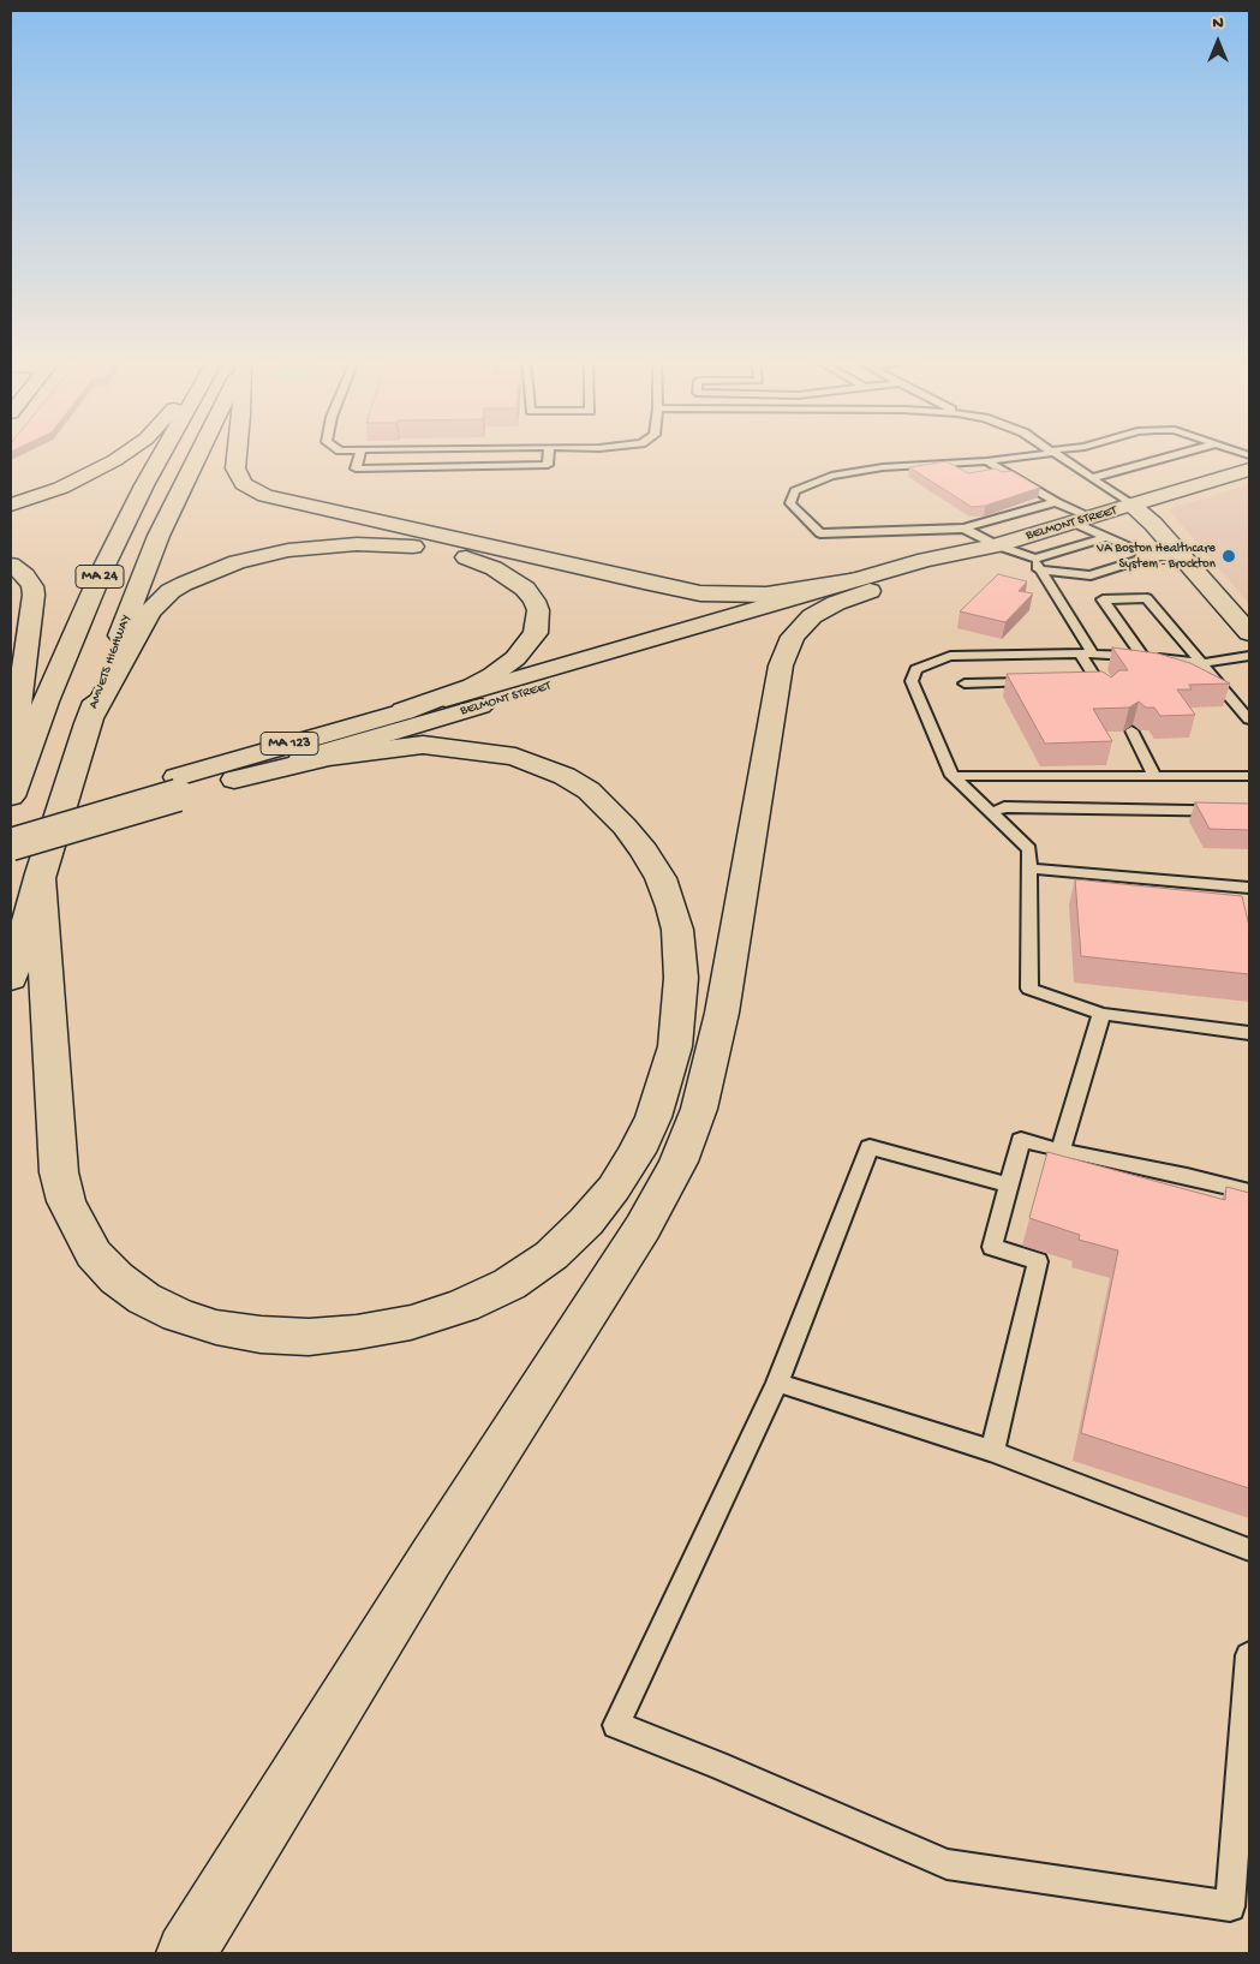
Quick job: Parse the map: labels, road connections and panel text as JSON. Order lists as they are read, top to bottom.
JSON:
{
  "streets": {
    "main road": [
      "BELMONT STREET",
      "MA 24",
      "AMVETS HIGHWAY",
      "MA 123"
    ]
  },
  "places": ["VA Boston Healthcare System - Brockton"],
  "north": "top"
}
